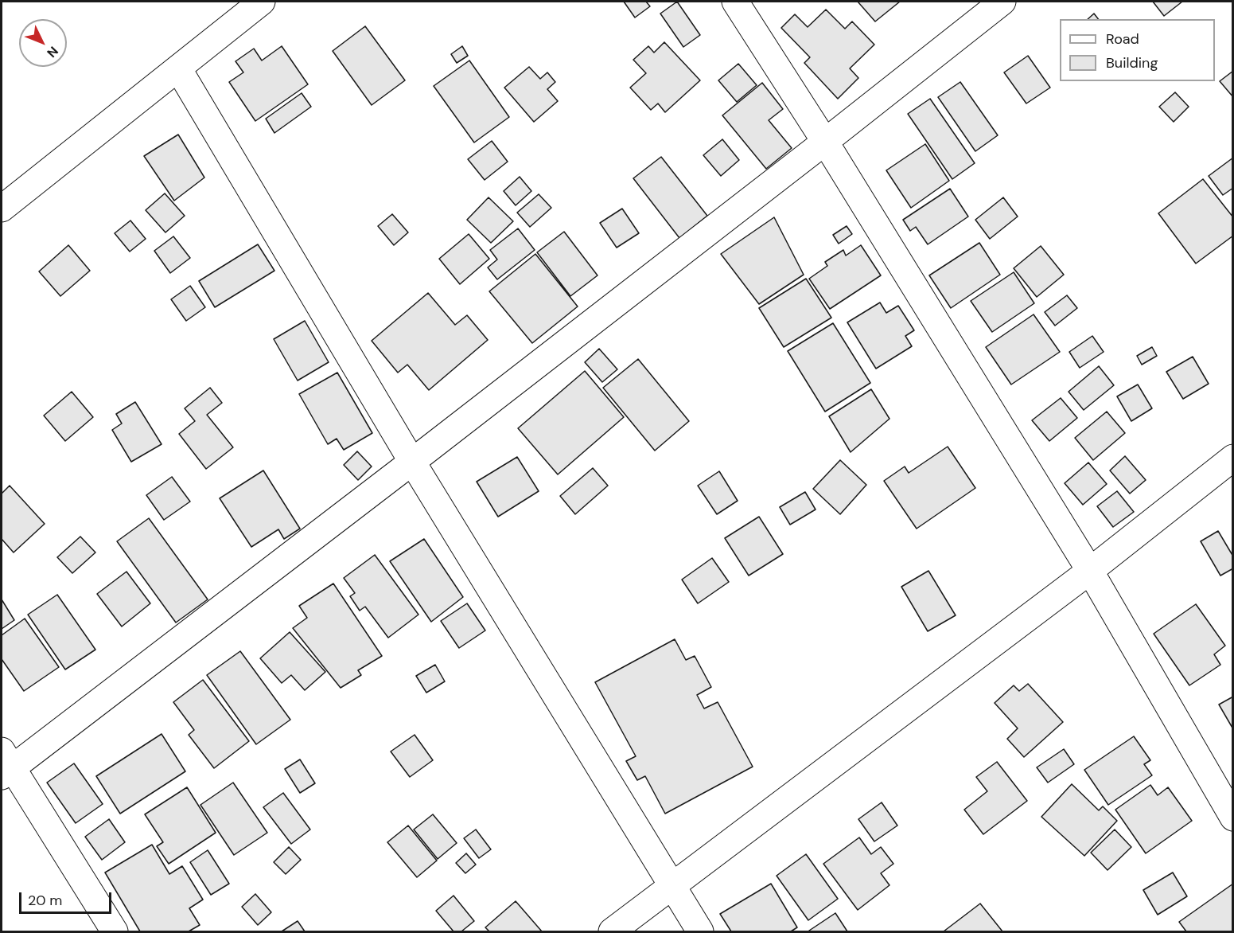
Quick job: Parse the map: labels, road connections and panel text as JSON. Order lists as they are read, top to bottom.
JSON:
{
  "legend": ["Road", "Building"],
  "scale_bar": "20 m",
  "north": "bottom right"
}
